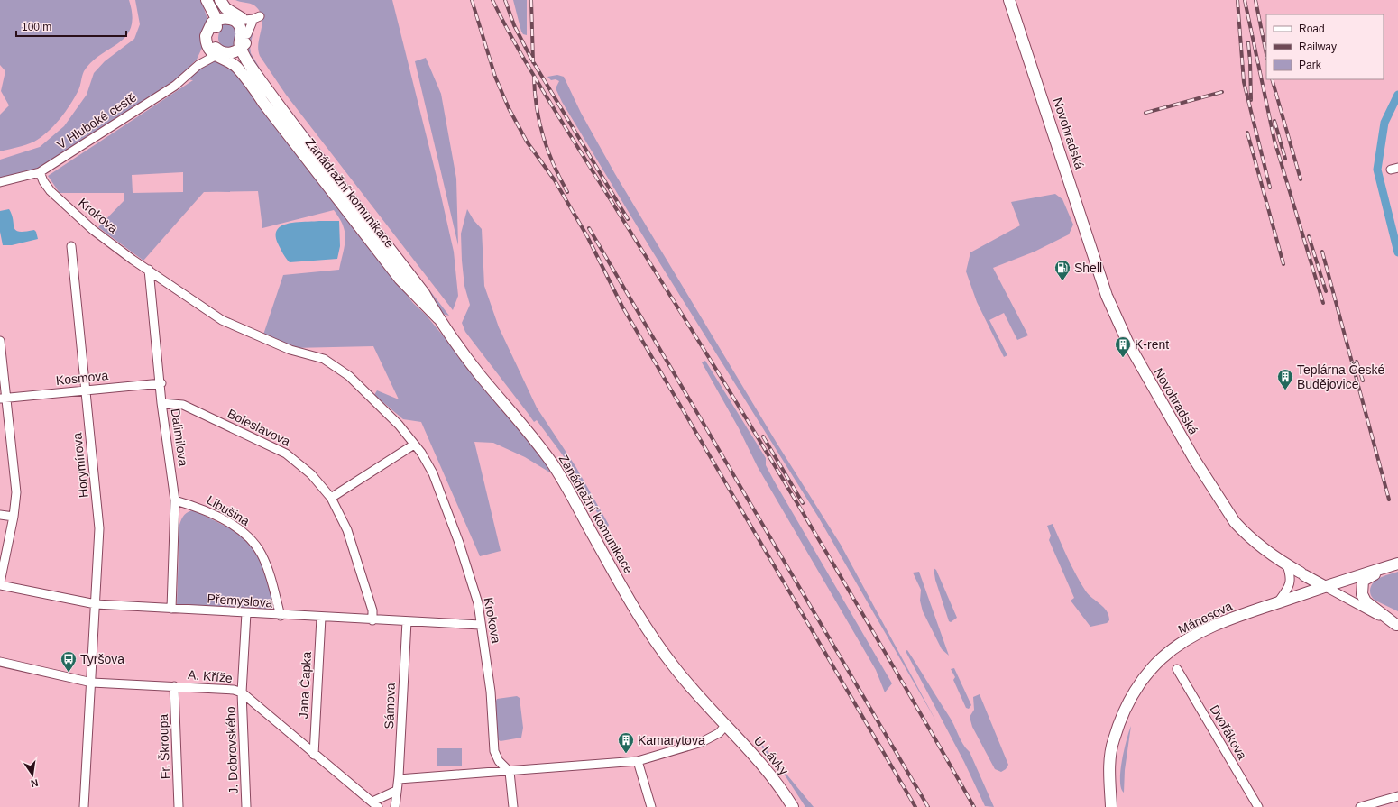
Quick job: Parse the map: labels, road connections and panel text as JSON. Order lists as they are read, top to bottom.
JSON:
{
  "streets": {
    "main road": [
      "Novohradská",
      "Zanádražní komunikace",
      "Mánesova",
      "U Lávky"
    ],
    "street": [
      "V Hluboké cestě",
      "Krokova",
      "Kosmova",
      "Boleslavova",
      "Dalimilova",
      "Horymírova",
      "Libušina",
      "Přemyslova",
      "A. Kříže",
      "Jana Čapka",
      "Sámova",
      "Dvořákova",
      "Fr. Škroupa",
      "J. Dobrovského"
    ]
  },
  "crossings": [
    ["V Hluboké cestě", "Zanádražní komunikace"],
    ["V Hluboké cestě", "Krokova"],
    ["Novohradská", "Mánesova"],
    ["Zanádražní komunikace", "U Lávky"],
    ["Krokova", "Dalimilova"],
    ["Krokova", "Přemyslova"],
    ["Kosmova", "Dalimilova"],
    ["Kosmova", "Horymírova"],
    ["Boleslavova", "Dalimilova"],
    ["Boleslavova", "Přemyslova"],
    ["Dalimilova", "Libušina"],
    ["Dalimilova", "Přemyslova"],
    ["Horymírova", "Přemyslova"],
    ["Horymírova", "A. Kříže"],
    ["Libušina", "Přemyslova"],
    ["Přemyslova", "Jana Čapka"],
    ["Přemyslova", "Sámova"],
    ["Přemyslova", "J. Dobrovského"],
    ["A. Kříže", "Jana Čapka"],
    ["A. Kříže", "Fr. Škroupa"],
    ["A. Kříže", "J. Dobrovského"]
  ],
  "places": {
    "fuel station": ["Shell"],
    "building": ["K-rent", "Teplárna České Budějovice", "Kamarytova"],
    "bus stop": ["Tyršova"]
  },
  "legend": ["Road", "Railway", "Park"],
  "scale_bar": "100 m",
  "north": "bottom"
}
